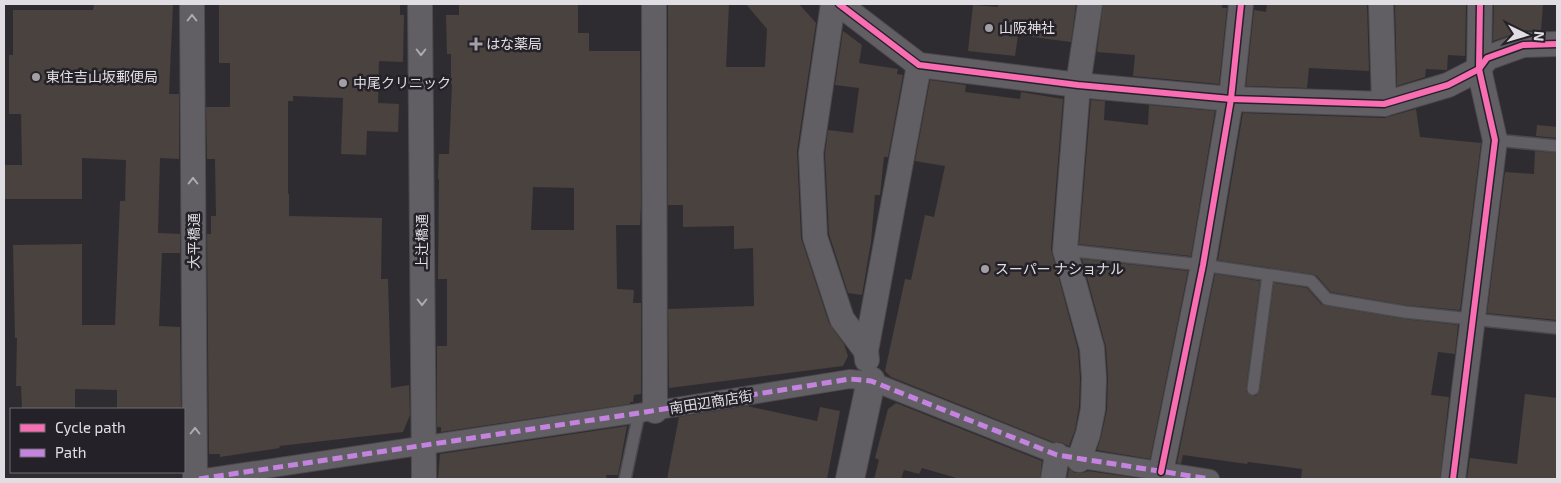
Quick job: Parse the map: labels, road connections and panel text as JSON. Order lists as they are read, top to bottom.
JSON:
{
  "streets": {
    "street": ["大平橋通", "上辻橋通", "南田辺商店街"]
  },
  "crossings": [
    ["上辻橋通", "南田辺商店街"]
  ],
  "one_way": ["大平橋通", "上辻橋通"],
  "places": {
    "other": [
      "山阪神社",
      "東住吉山坂郵便局",
      "中尾クリニック",
      "スーパー ナショナル"
    ],
    "health": ["はな薬局"]
  },
  "legend": ["Cycle path", "Path"],
  "north": "right"
}
